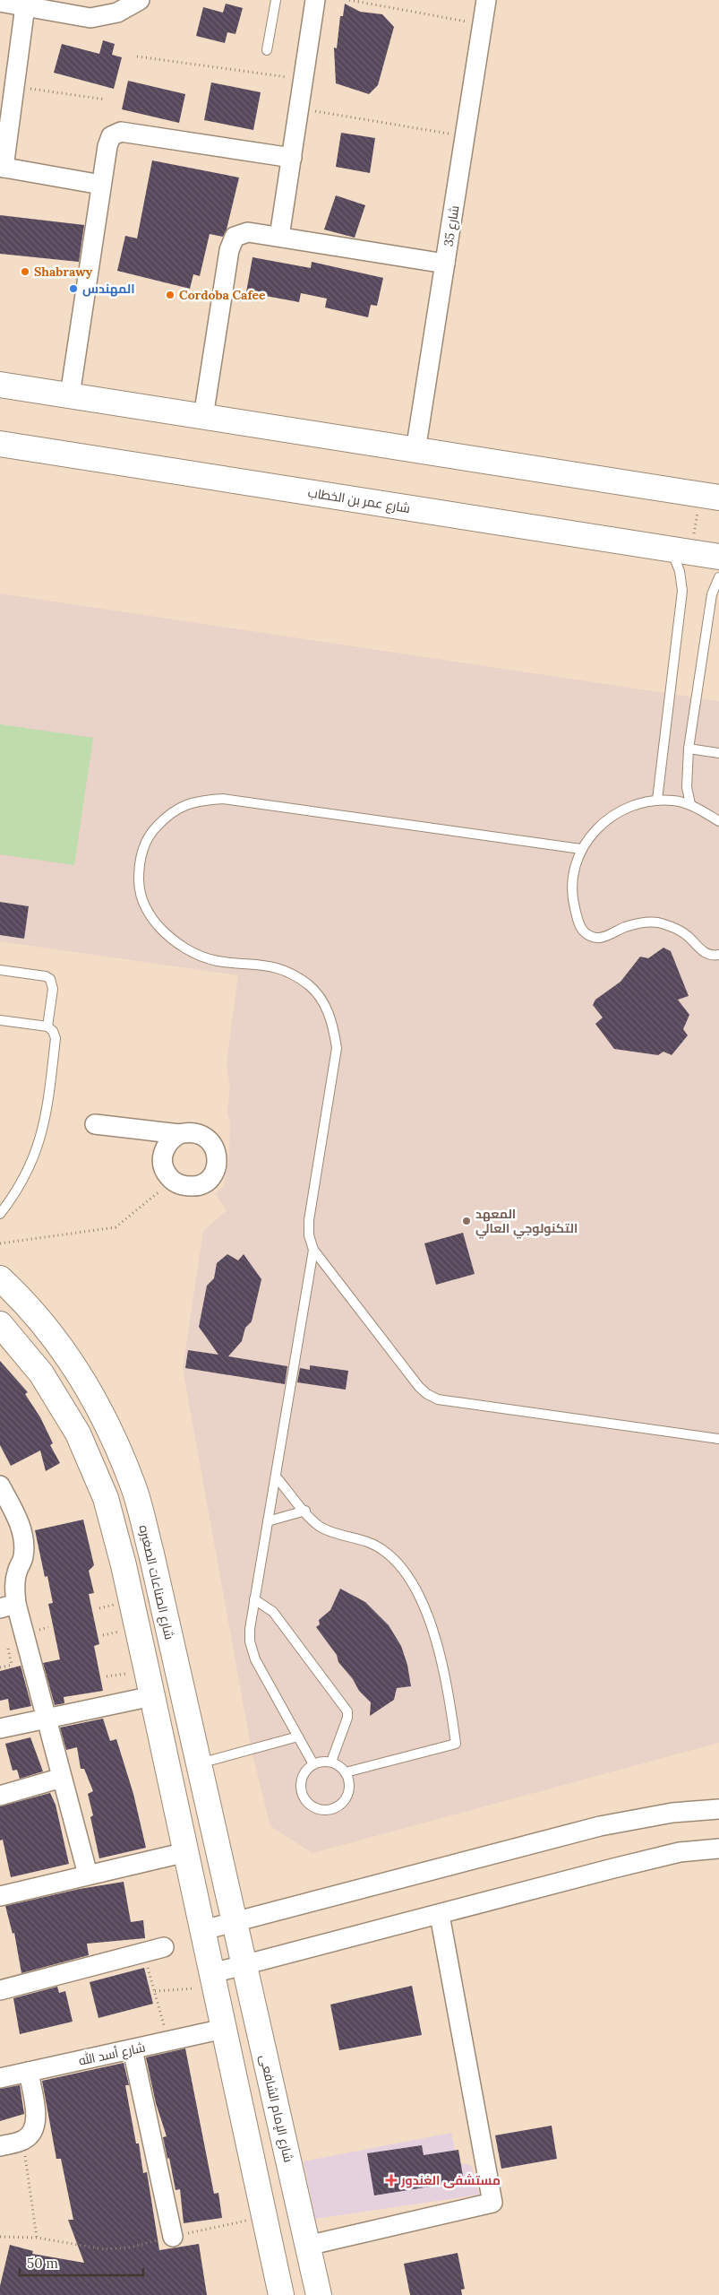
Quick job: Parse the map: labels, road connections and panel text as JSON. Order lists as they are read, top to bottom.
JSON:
{
  "streets": {
    "street": [
      "شارع 35",
      "شارع عمر بن الخطاب",
      "شارع الصناعات الصغيره",
      "شارع أسد الله",
      "شارع الإمام الشافعى"
    ]
  },
  "crossings": [
    ["شارع الصناعات الصغيره", "شارع الإمام الشافعى"]
  ],
  "places": {
    "other": [
      "Shabrawy",
      "المهندس",
      "Cordoba Cafee",
      "المعهد التكنولوجي العالي"
    ],
    "health": ["مستشفى الغندور"]
  },
  "scale_bar": "50 m"
}
